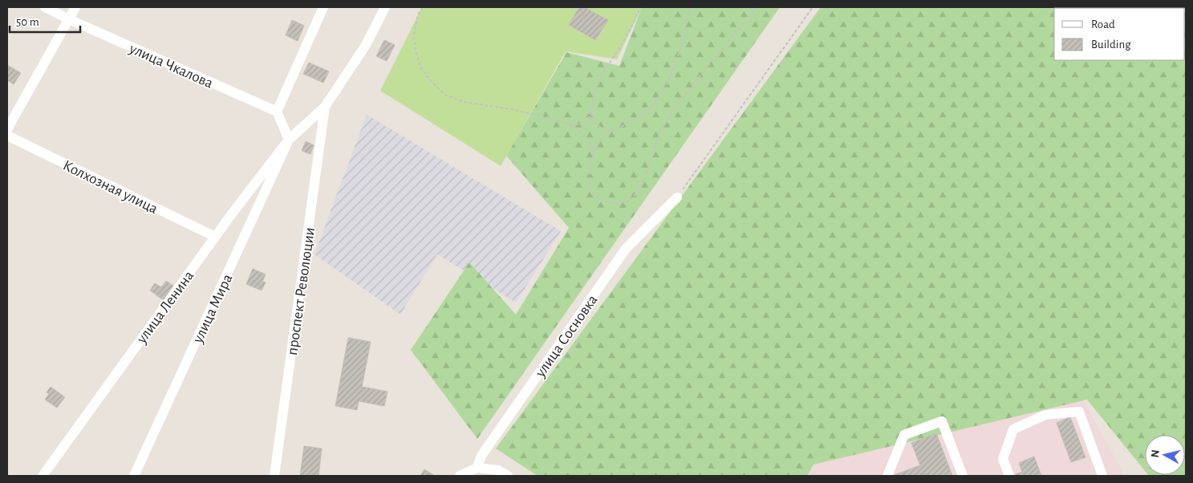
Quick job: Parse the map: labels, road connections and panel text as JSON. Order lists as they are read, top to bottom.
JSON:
{
  "streets": {
    "street": [
      "улица Чкалова",
      "Колхозная улица",
      "проспект Революции",
      "улица Ленина",
      "улица Мира",
      "улица Сосновка"
    ]
  },
  "crossings": [
    ["Колхозная улица", "улица Ленина"],
    ["проспект Революции", "улица Ленина"],
    ["улица Ленина", "улица Мира"]
  ],
  "legend": ["Road", "Building"],
  "scale_bar": "50 m",
  "north": "left"
}
